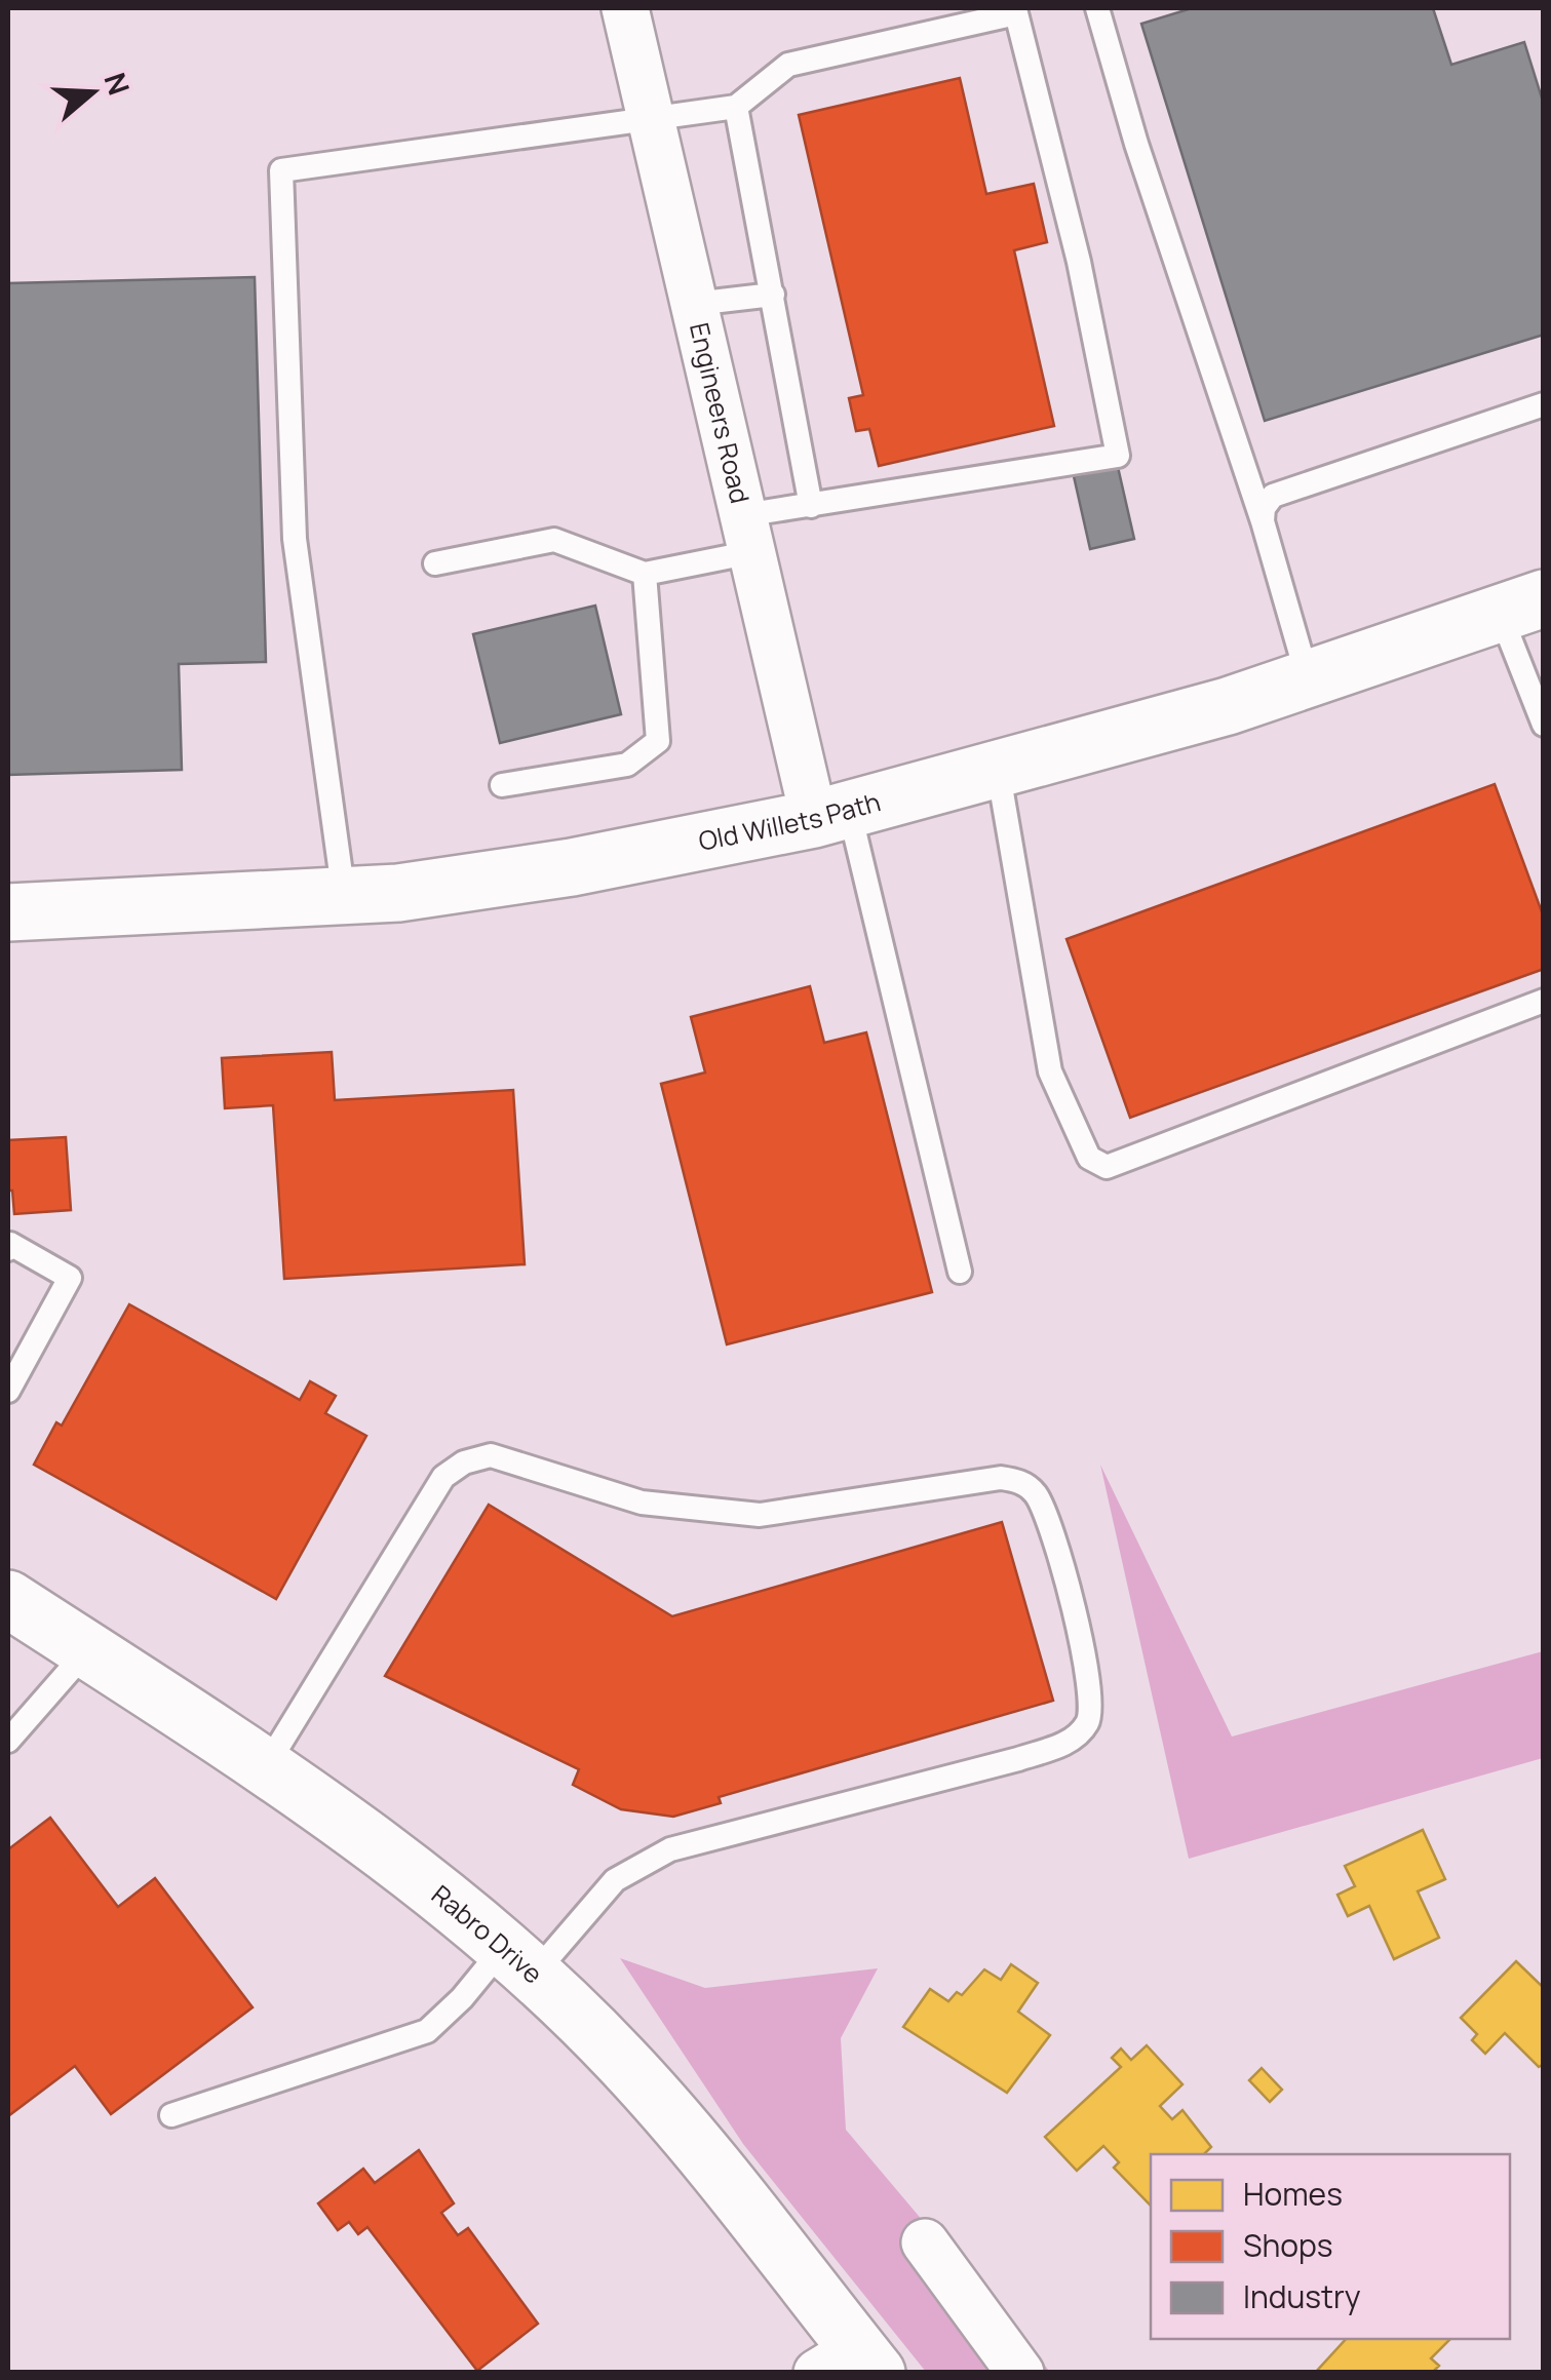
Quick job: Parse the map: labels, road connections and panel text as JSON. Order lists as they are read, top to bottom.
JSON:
{
  "streets": {
    "main road": ["Old Willets Path", "Rabro Drive"],
    "street": ["Engineers Road"]
  },
  "crossings": [
    ["Engineers Road", "Old Willets Path"]
  ],
  "legend": ["Homes", "Shops", "Industry"],
  "north": "right"
}
